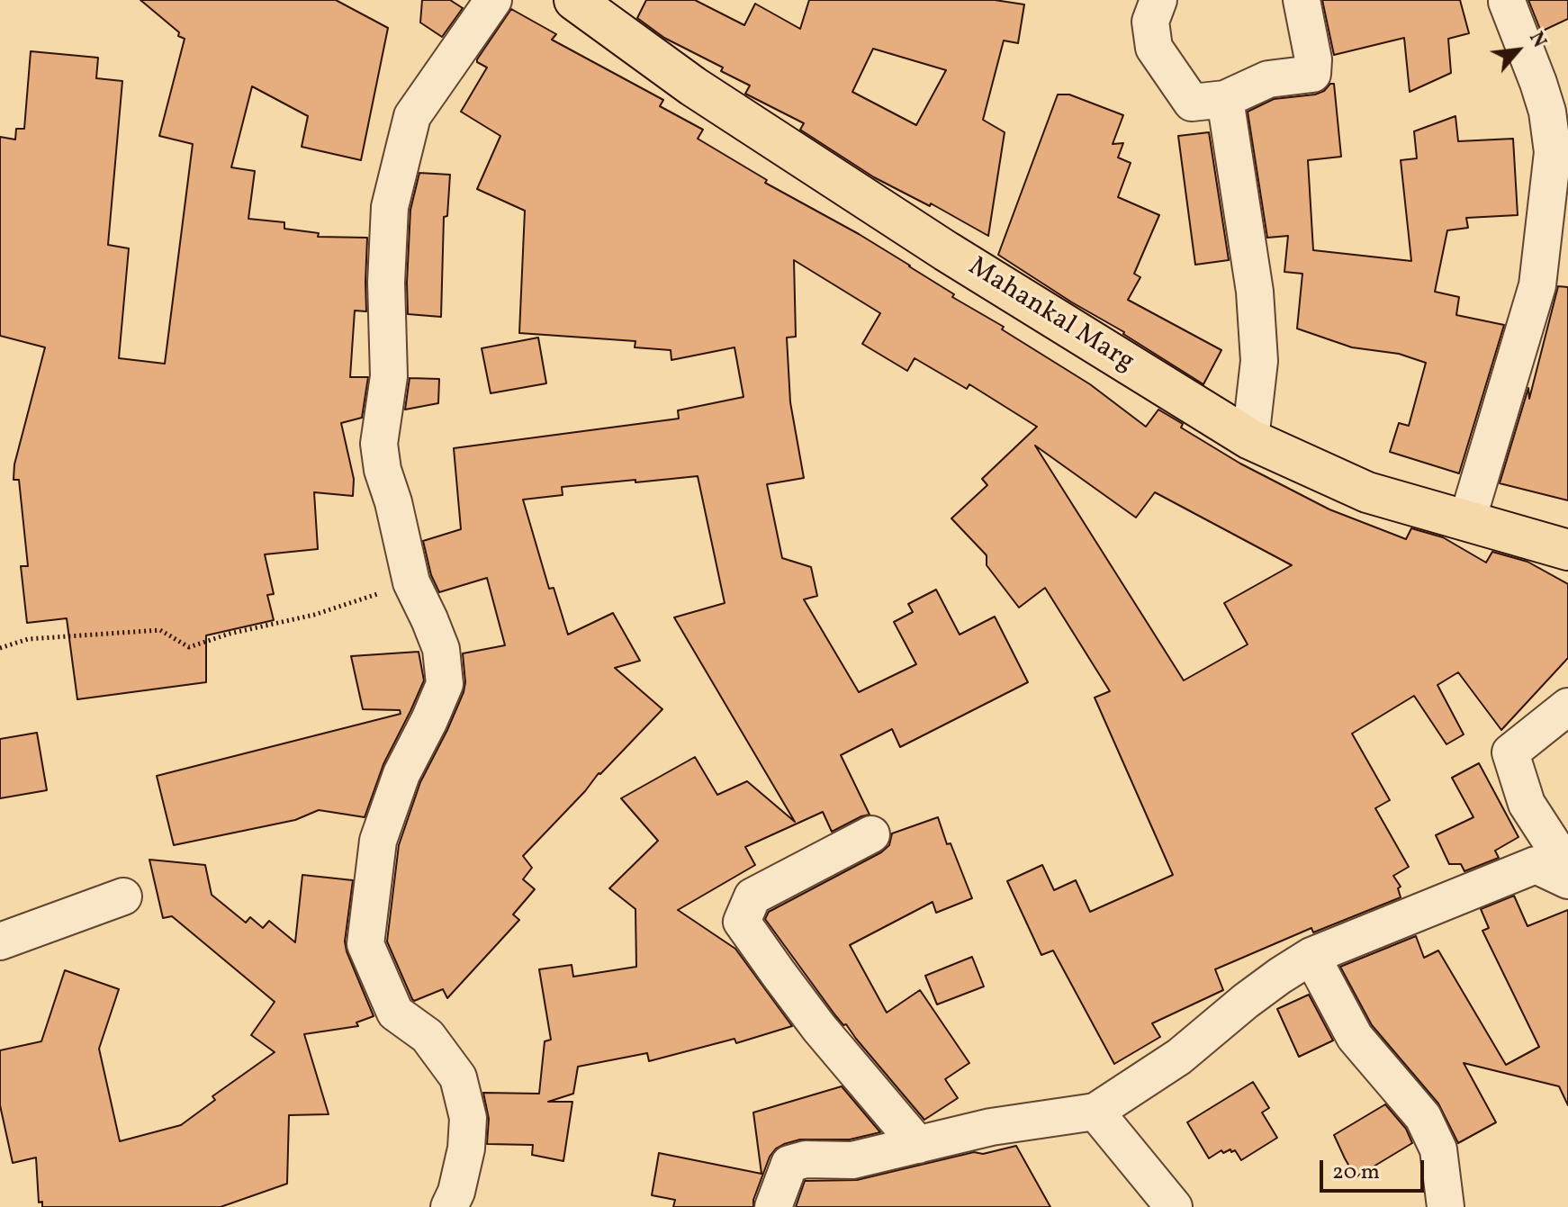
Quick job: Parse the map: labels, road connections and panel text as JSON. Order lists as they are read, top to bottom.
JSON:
{
  "streets": {
    "main road": ["Mahankal Marg"]
  },
  "scale_bar": "20 m",
  "north": "top right"
}
